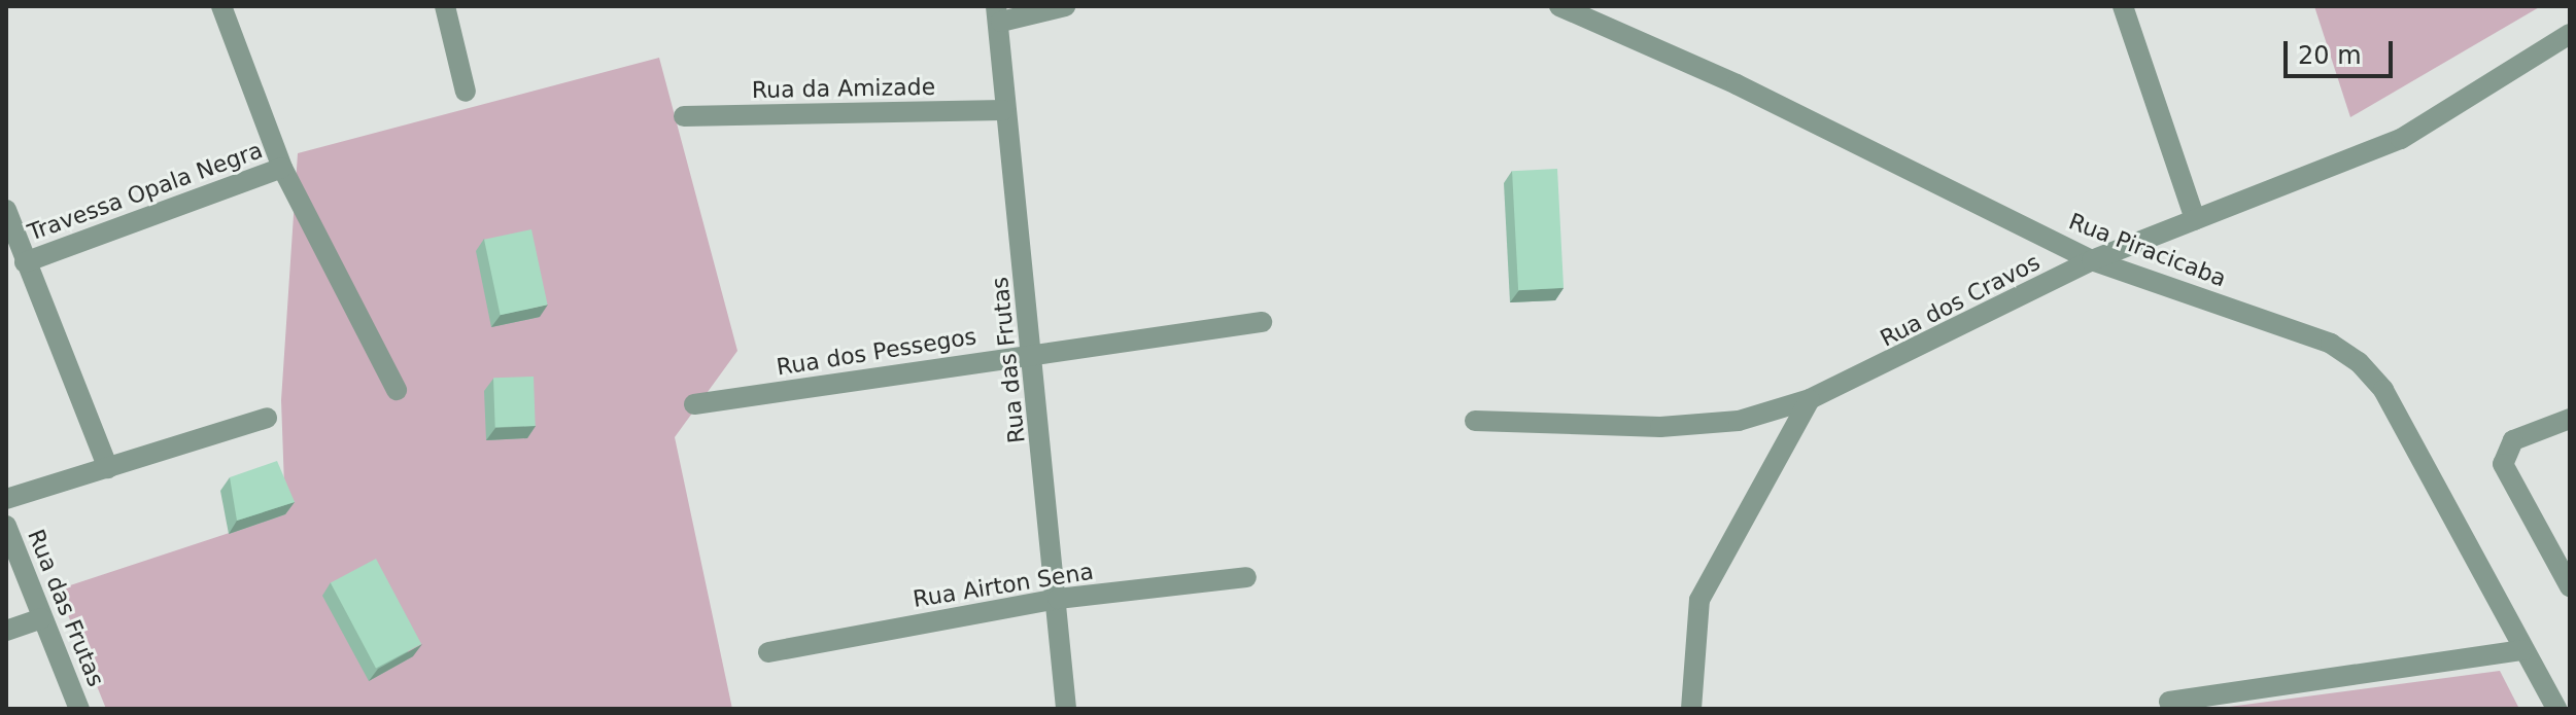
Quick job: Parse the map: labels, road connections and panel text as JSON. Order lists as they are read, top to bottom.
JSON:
{
  "streets": {
    "street": [
      "Rua da Amizade",
      "Travessa Opala Negra",
      "Rua Piracicaba",
      "Rua dos Cravos",
      "Rua dos Pessegos",
      "Rua das Frutas",
      "Rua Airton Sena"
    ]
  },
  "crossings": [
    ["Rua da Amizade", "Rua das Frutas"],
    ["Rua Piracicaba", "Rua dos Cravos"],
    ["Rua dos Pessegos", "Rua das Frutas"],
    ["Rua das Frutas", "Rua Airton Sena"]
  ],
  "scale_bar": "20 m"
}
